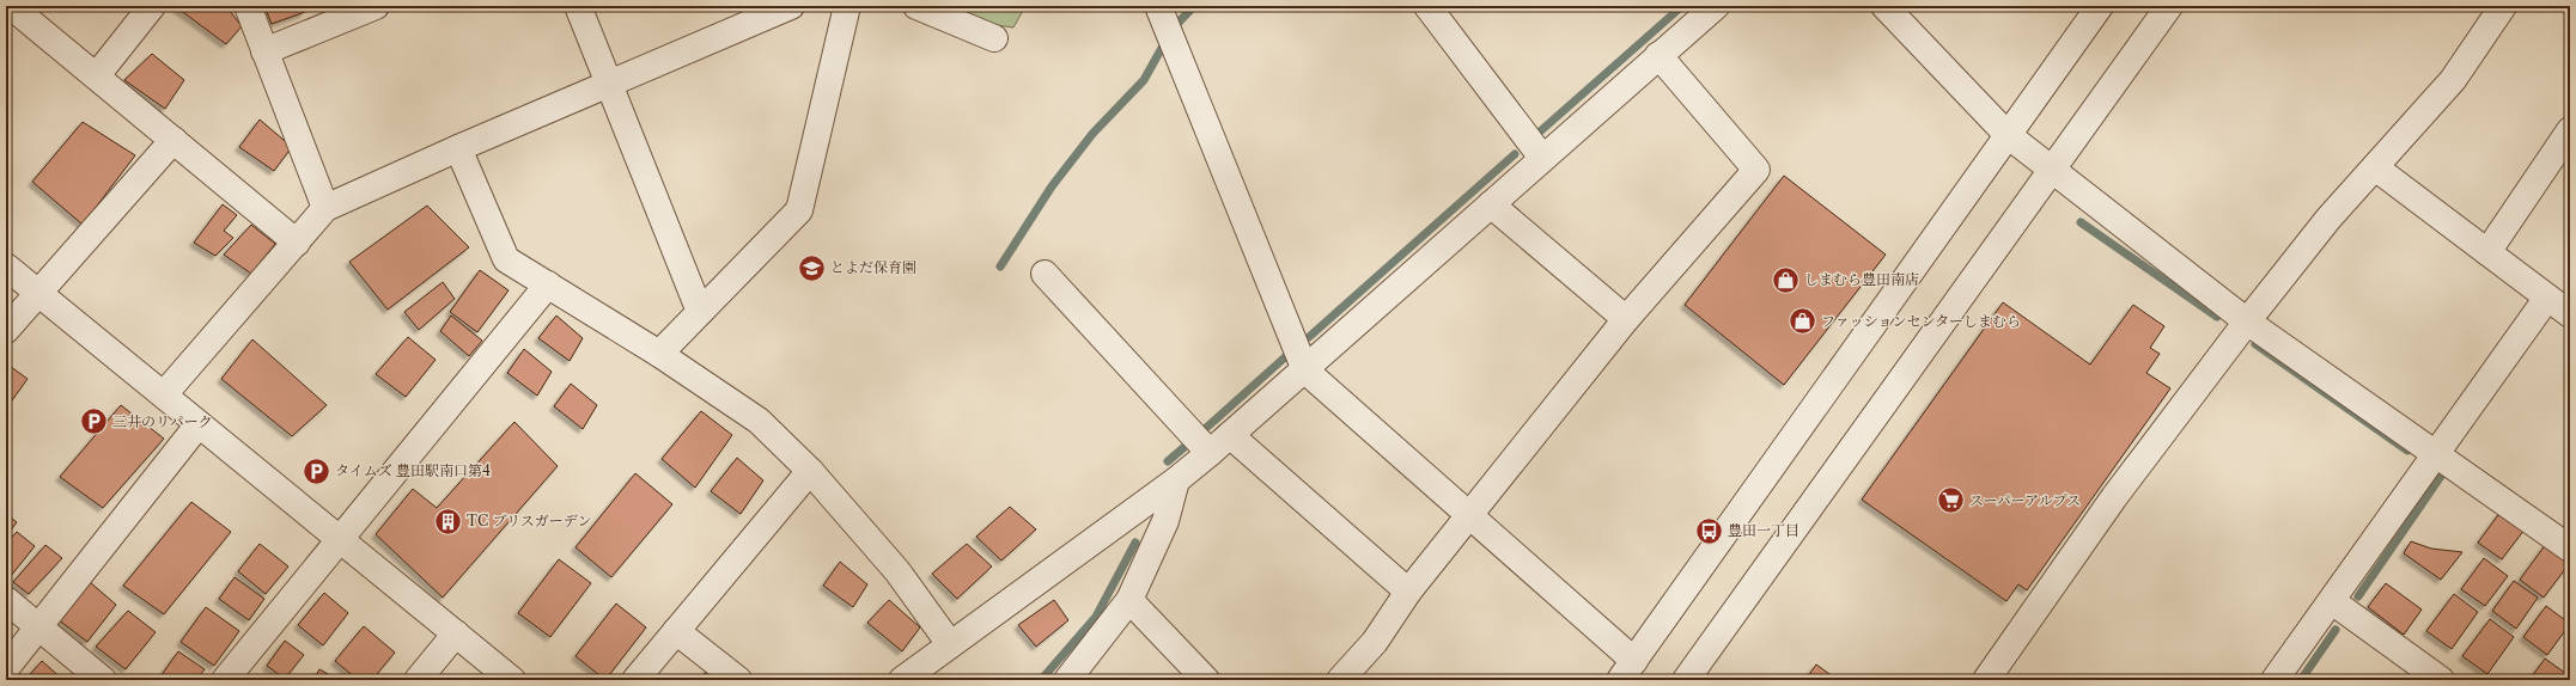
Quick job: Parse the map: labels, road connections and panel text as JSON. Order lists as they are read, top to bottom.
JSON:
{
  "places": {
    "school or university": ["とよだ保育園"],
    "shop": ["しまむら豊田南店", "ファッションセンターしまむら"],
    "parking": ["三井のリパーク", "タイムズ 豊田駅南口第4"],
    "supermarket": ["スーパーアルプス"],
    "building": ["TC ブリスガーデン"],
    "bus stop": ["豊田一丁目"]
  }
}
